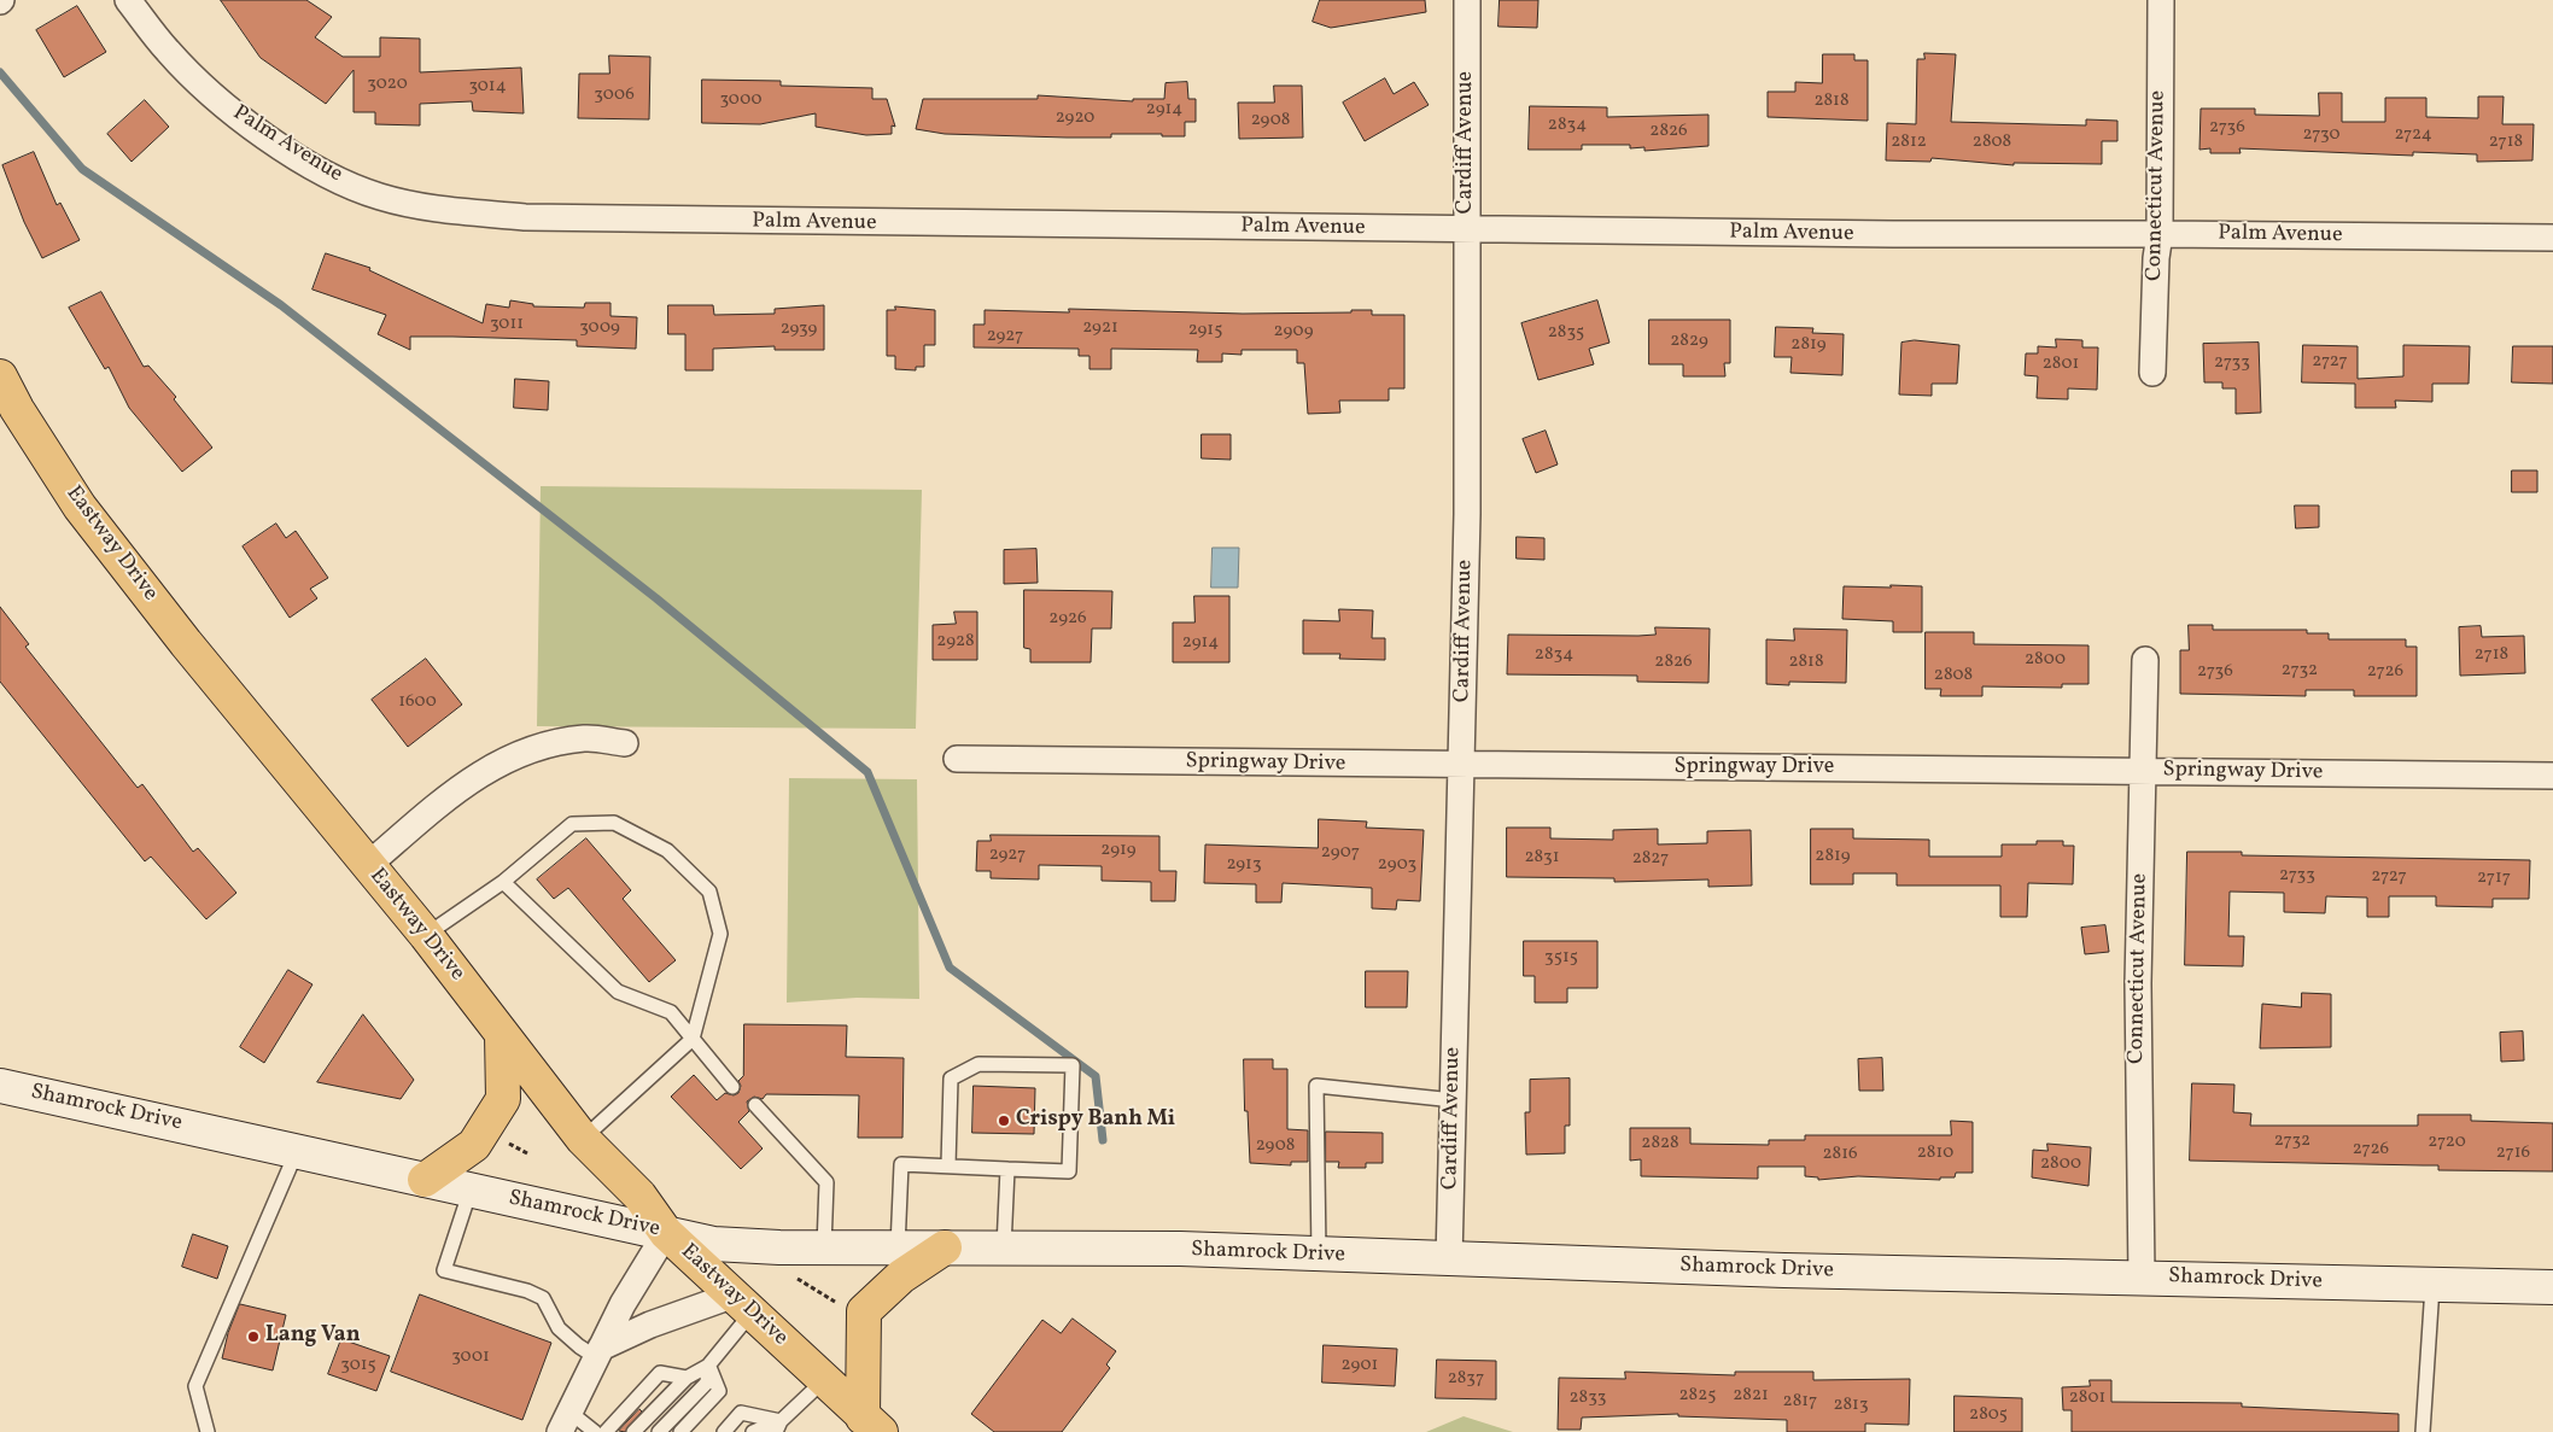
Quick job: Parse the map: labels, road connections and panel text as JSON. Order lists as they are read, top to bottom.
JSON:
{
  "streets": {
    "main road": ["Eastway Drive"],
    "street": [
      "Cardiff Avenue",
      "Palm Avenue",
      "Connecticut Avenue",
      "Springway Drive",
      "Shamrock Drive"
    ]
  },
  "crossings": [
    ["Cardiff Avenue", "Palm Avenue"],
    ["Cardiff Avenue", "Springway Drive"],
    ["Cardiff Avenue", "Shamrock Drive"],
    ["Palm Avenue", "Connecticut Avenue"],
    ["Connecticut Avenue", "Springway Drive"],
    ["Connecticut Avenue", "Shamrock Drive"],
    ["Eastway Drive", "Shamrock Drive"]
  ],
  "places": ["Crispy Banh Mi", "Lang Van"],
  "house_numbers": [
    "3020",
    "3014",
    "3006",
    "3000",
    "2818",
    "2914",
    "2920",
    "2908",
    "2834",
    "2736",
    "2826",
    "2730",
    "2724",
    "2812",
    "2808",
    "2718",
    "3011",
    "3009",
    "2921",
    "2939",
    "2915",
    "2909",
    "2835",
    "2927",
    "2829",
    "2819",
    "2727",
    "2733",
    "2801",
    "2926",
    "2928",
    "2914",
    "2834",
    "2718",
    "2800",
    "2826",
    "2818",
    "2732",
    "2736",
    "2726",
    "2808",
    "1600",
    "2919",
    "2907",
    "2927",
    "2819",
    "2831",
    "2827",
    "2913",
    "2903",
    "2733",
    "2727",
    "2717",
    "3515",
    "2732",
    "2720",
    "2828",
    "2908",
    "2726",
    "2810",
    "2716",
    "2816",
    "2800",
    "3001",
    "3015",
    "2901",
    "2837",
    "2825",
    "2821",
    "2833",
    "2801",
    "2817",
    "2813",
    "2805"
  ]
}
